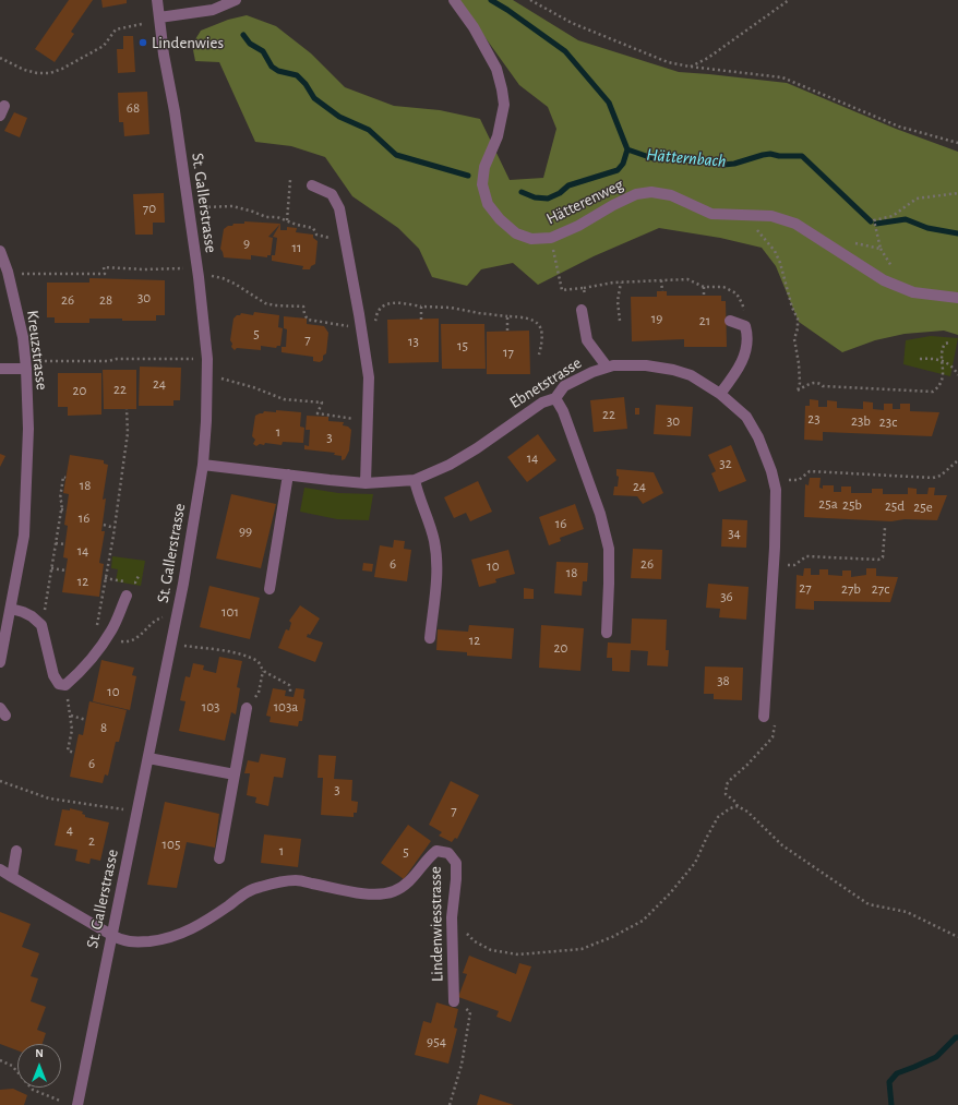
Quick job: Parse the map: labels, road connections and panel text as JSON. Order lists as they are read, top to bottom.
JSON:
{
  "streets": {
    "street": [
      "Hätterenweg",
      "St. Gallerstrasse",
      "Kreuzstrasse",
      "Ebnetstrasse",
      "Lindenwiesstrasse"
    ]
  },
  "crossings": [
    ["St. Gallerstrasse", "Ebnetstrasse"],
    ["St. Gallerstrasse", "Lindenwiesstrasse"]
  ],
  "water": ["Hätternbach"],
  "places": ["Lindenwies"],
  "house_numbers": [
    "68",
    "70",
    "9",
    "11",
    "30",
    "26",
    "28",
    "19",
    "21",
    "5",
    "7",
    "13",
    "15",
    "17",
    "24",
    "22",
    "20",
    "22",
    "23",
    "30",
    "23b",
    "23c",
    "1",
    "3",
    "14",
    "32",
    "18",
    "24",
    "25a",
    "25b",
    "25d",
    "25e",
    "16",
    "16",
    "99",
    "34",
    "14",
    "6",
    "26",
    "10",
    "18",
    "12",
    "27",
    "27b",
    "27c",
    "36",
    "101",
    "12",
    "20",
    "38",
    "10",
    "103",
    "103a",
    "8",
    "6",
    "3",
    "7",
    "4",
    "2",
    "105",
    "1",
    "5",
    "954"
  ],
  "north": "top"
}
